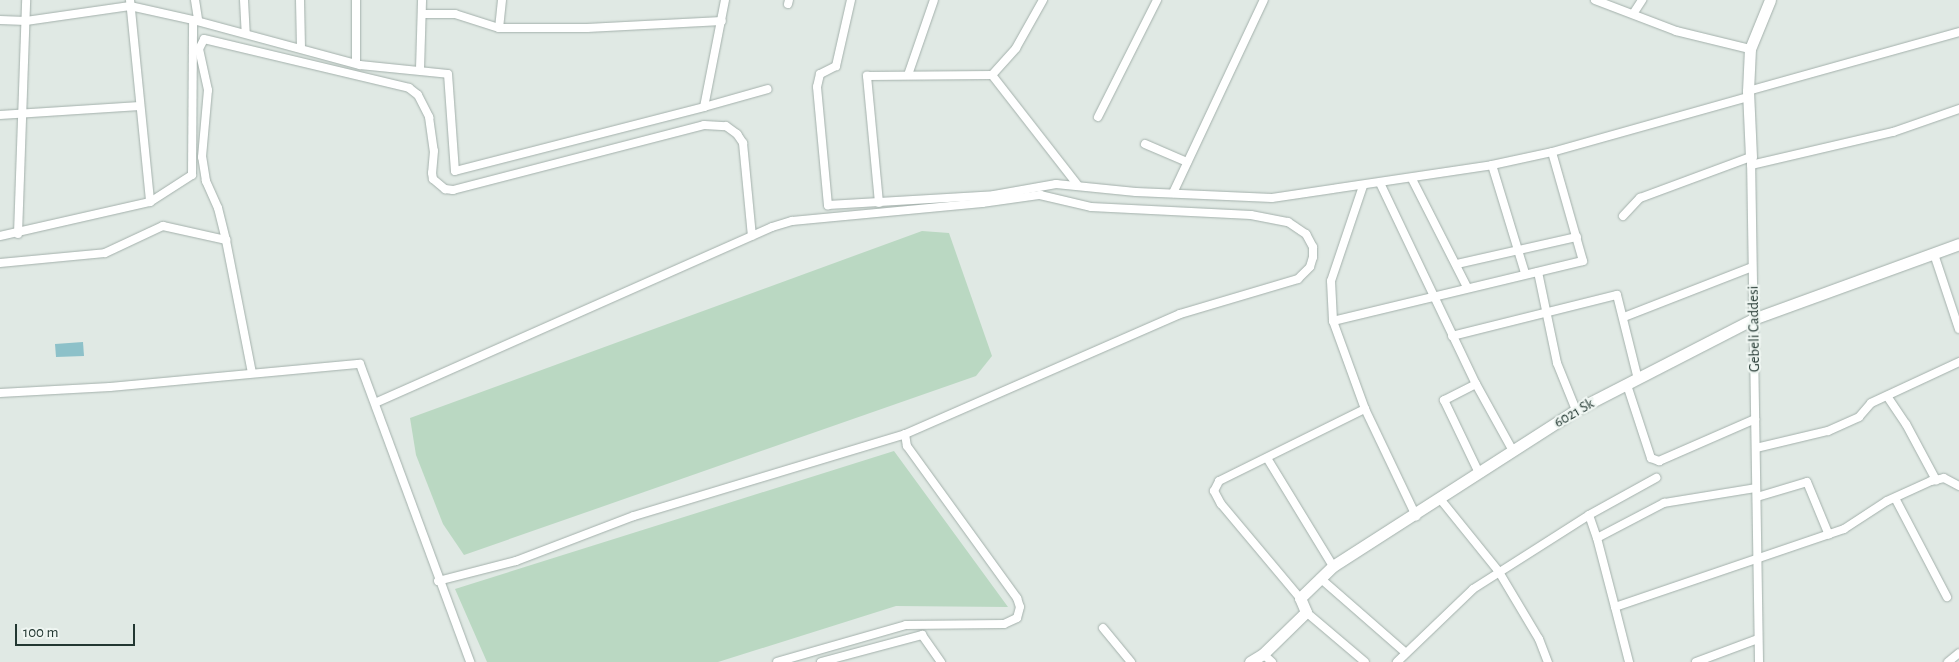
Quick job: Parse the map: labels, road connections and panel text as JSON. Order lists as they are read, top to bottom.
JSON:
{
  "streets": {
    "street": ["Gebeli Caddesi", "6021 Sk"]
  },
  "crossings": [
    ["Gebeli Caddesi", "6021 Sk"]
  ],
  "scale_bar": "100 m"
}
